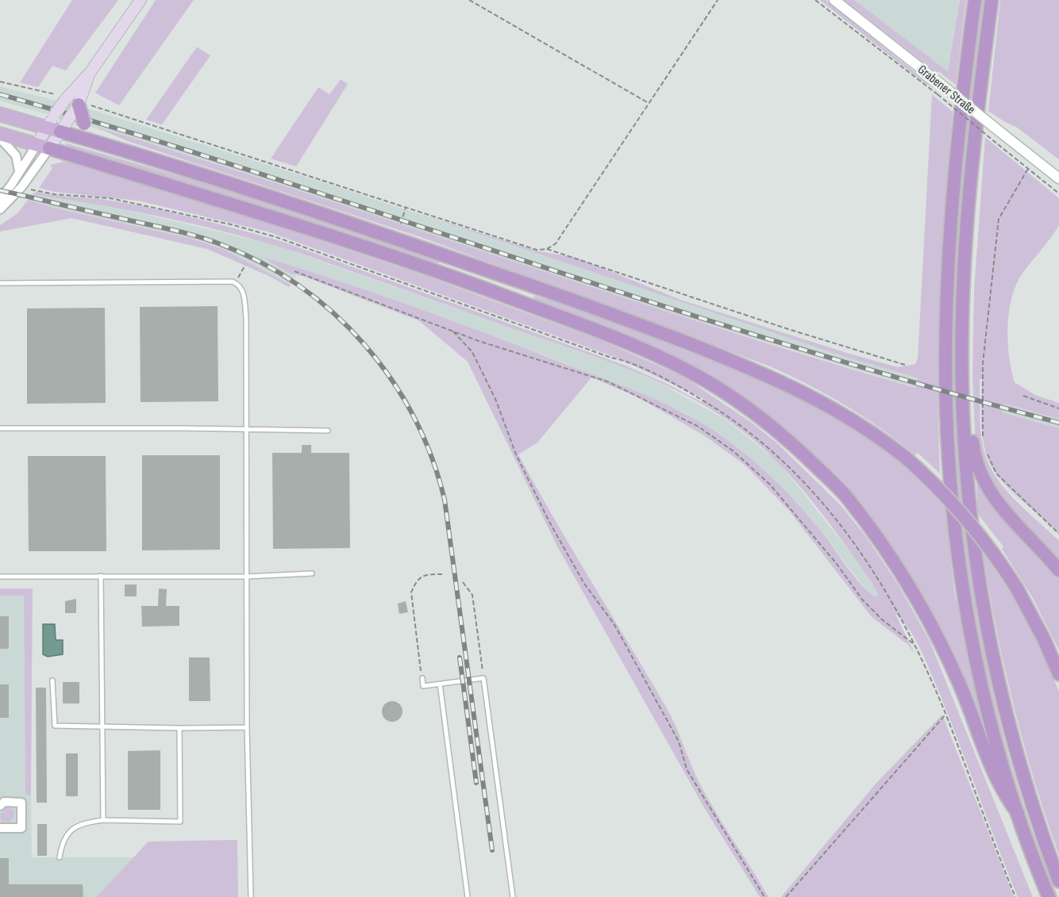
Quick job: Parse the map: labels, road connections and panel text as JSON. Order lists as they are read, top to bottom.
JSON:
{
  "streets": {
    "street": ["Grabener Straße"]
  }
}
